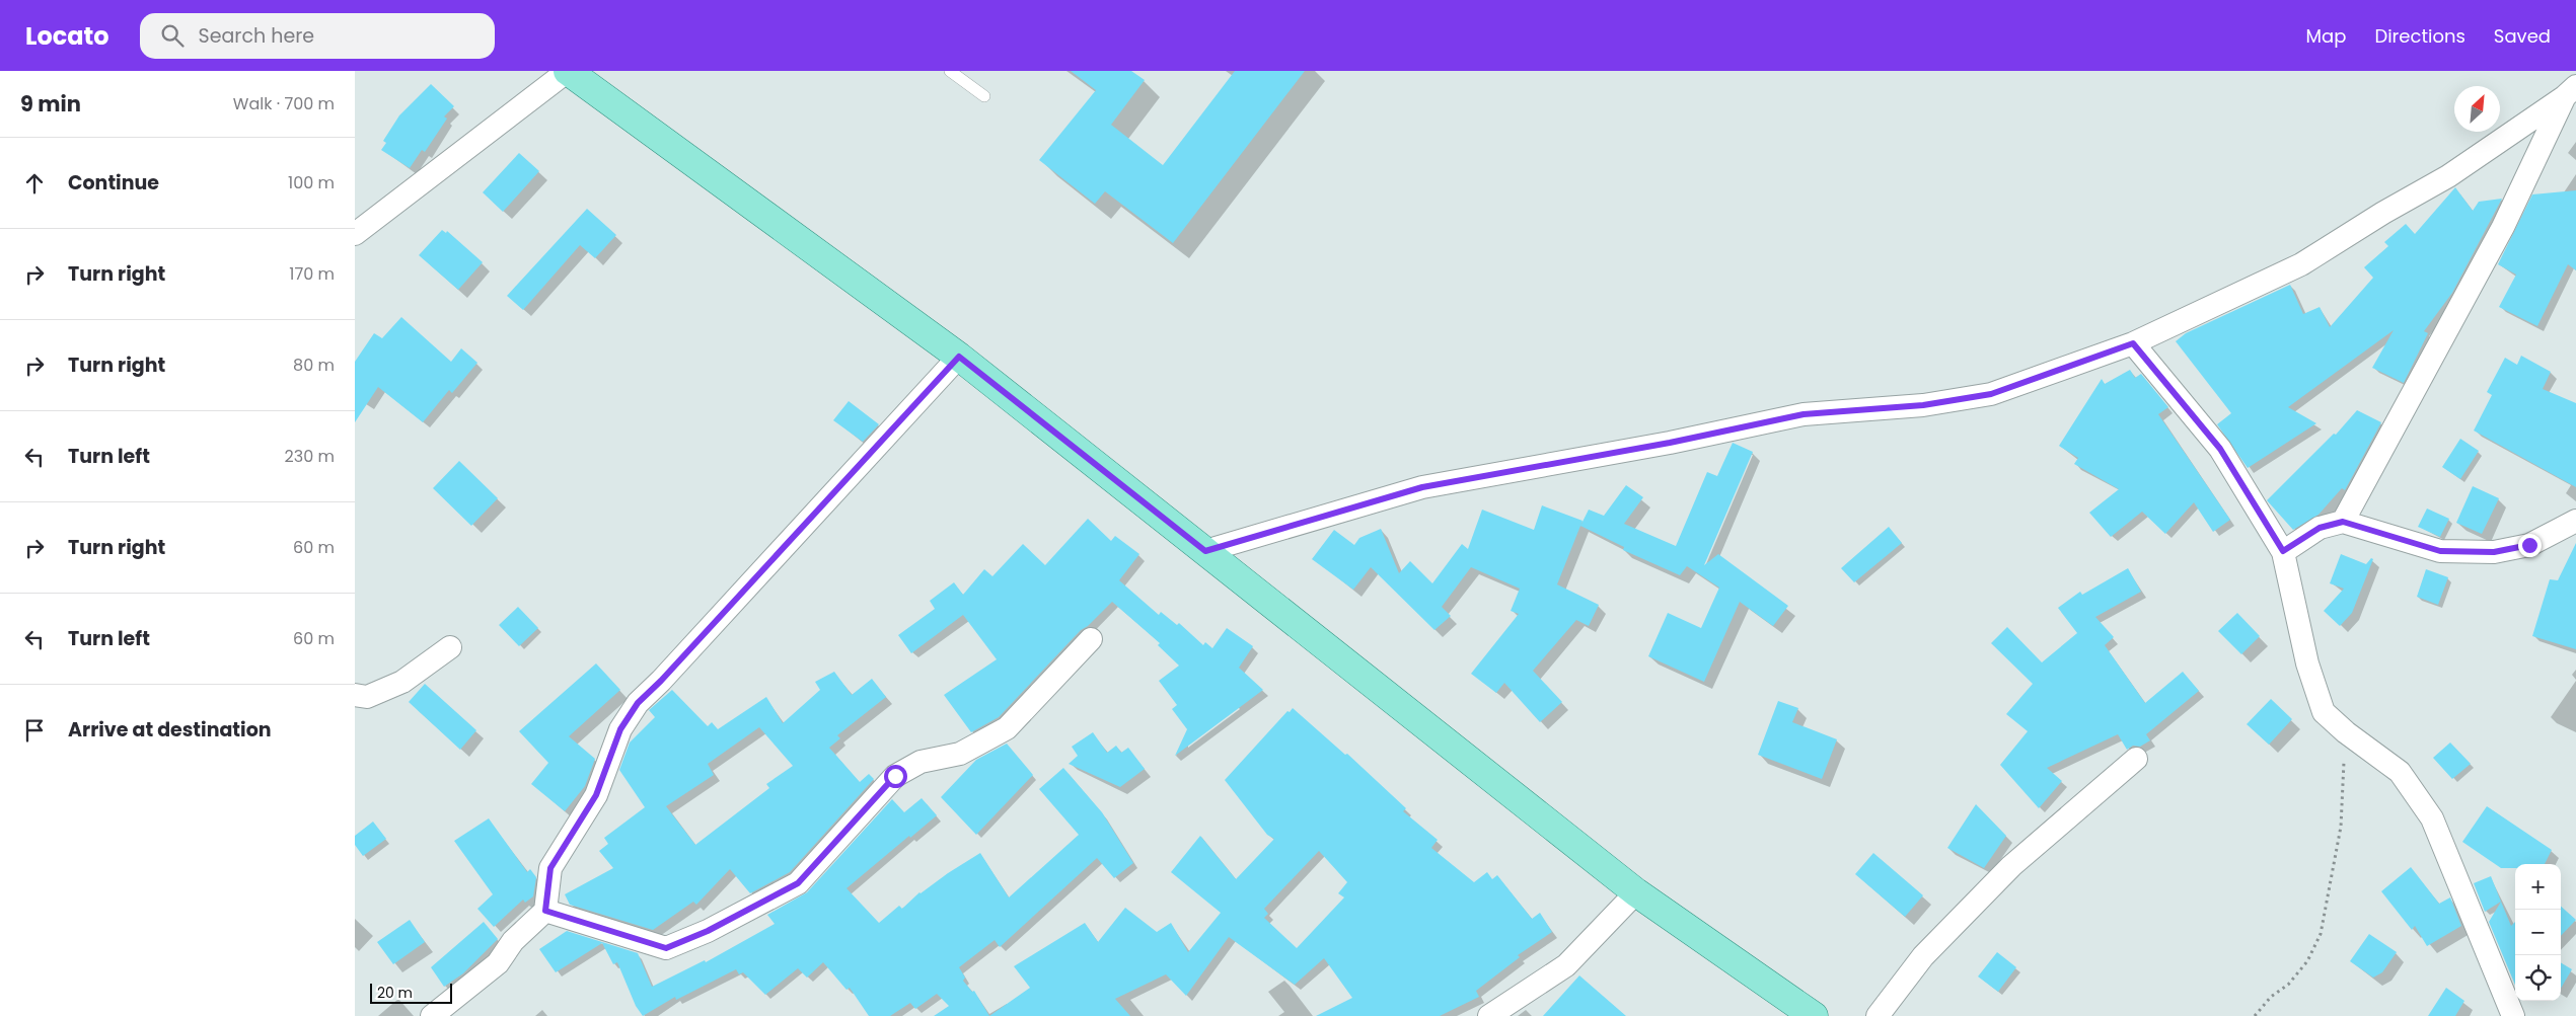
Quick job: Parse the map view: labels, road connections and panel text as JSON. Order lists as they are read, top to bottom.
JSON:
{
  "scale_bar": "20 m",
  "north": "top right",
  "page": {
    "header": "Locato",
    "search": "Search here",
    "nav": ["Map", "Directions", "Saved"],
    "heading": ["9 min", "Walk · 700 m"],
    "list": [
      ["Continue", "100 m"],
      ["Turn right", "170 m"],
      ["Turn right", "80 m"],
      ["Turn left", "230 m"],
      ["Turn right", "60 m"],
      ["Turn left", "60 m"],
      "Arrive at destination"
    ],
    "map_buttons": ["+", "−"],
    "scale": "20 m"
  }
}
